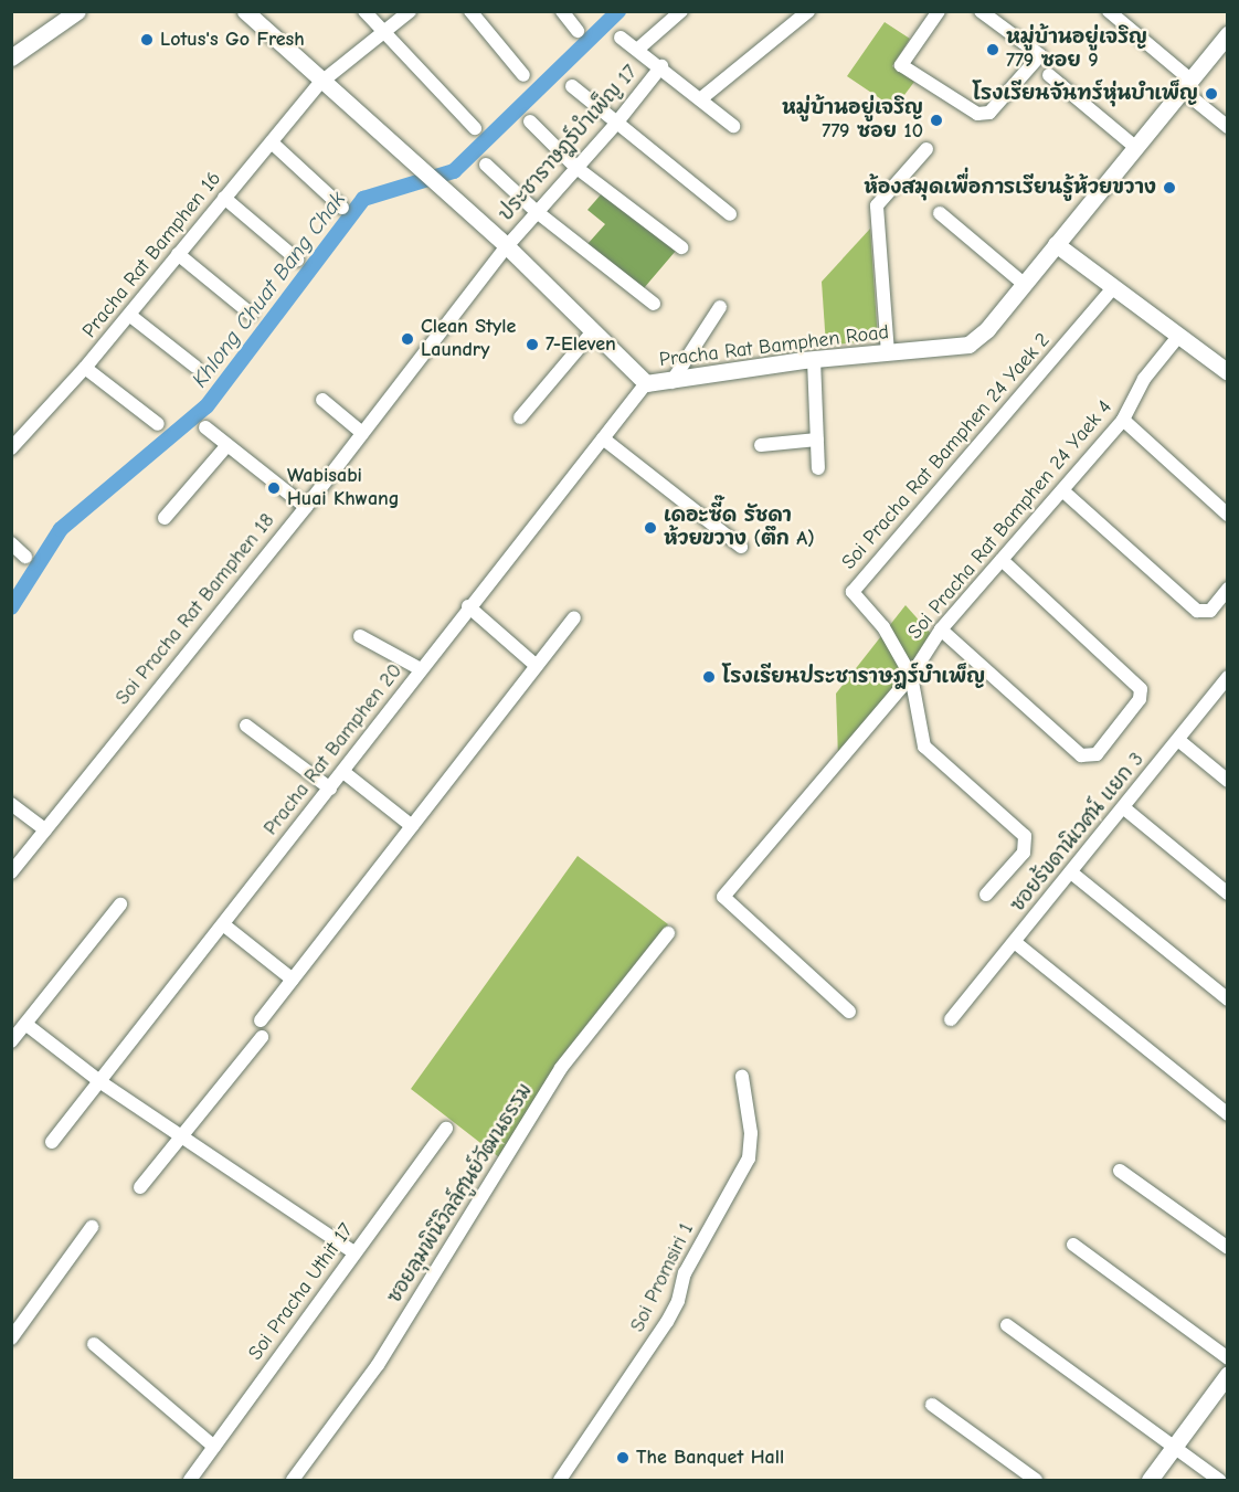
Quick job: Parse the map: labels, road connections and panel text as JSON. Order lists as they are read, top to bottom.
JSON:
{
  "streets": {
    "street": [
      "ประชาราษฎร์บำเพ็ญ 17",
      "Pracha Rat Bamphen 16",
      "Pracha Rat Bamphen Road",
      "Soi Pracha Rat Bamphen 24 Yaek 2",
      "Soi Pracha Rat Bamphen 24 Yaek 4",
      "Soi Pracha Rat Bamphen 18",
      "Pracha Rat Bamphen 20",
      "ซอยร้ขดานิเวศน์ แยก 3",
      "ซอยลุมพินีวิลล์ศูนย์วัฒนธรรม",
      "Soi Promsiri 1",
      "Soi Pracha Uthit 17"
    ]
  },
  "crossings": [
    ["ประชาราษฎร์บำเพ็ญ 17", "Pracha Rat Bamphen Road"],
    ["ประชาราษฎร์บำเพ็ญ 17", "Soi Pracha Rat Bamphen 18"],
    ["Pracha Rat Bamphen 16", "Pracha Rat Bamphen Road"],
    ["Pracha Rat Bamphen Road", "Soi Pracha Rat Bamphen 18"],
    ["Pracha Rat Bamphen Road", "Pracha Rat Bamphen 20"],
    ["Soi Pracha Rat Bamphen 24 Yaek 2", "Soi Pracha Rat Bamphen 24 Yaek 4"]
  ],
  "water": ["Khlong Chuat Bang Chak"],
  "places": [
    "Lotus's Go Fresh",
    "หมู่บ้านอยู่เจริญ 779 ซอย 9",
    "โรงเรียนจันทร์หุ่นบำเพ็ญ",
    "หมู่บ้านอยู่เจริญ 779 ซอย 10",
    "ห้องสมุดเพื่อการเรียนรู้ห้วยขวาง",
    "Clean Style Laundry",
    "7-Eleven",
    "Wabisabi Huai Khwang",
    "เดอะซี๊ด รัชดา ห้วยขวาง (ตึก A)",
    "โรงเรียนประชาราษฎร์บำเพ็ญ",
    "The Banquet Hall"
  ]
}
